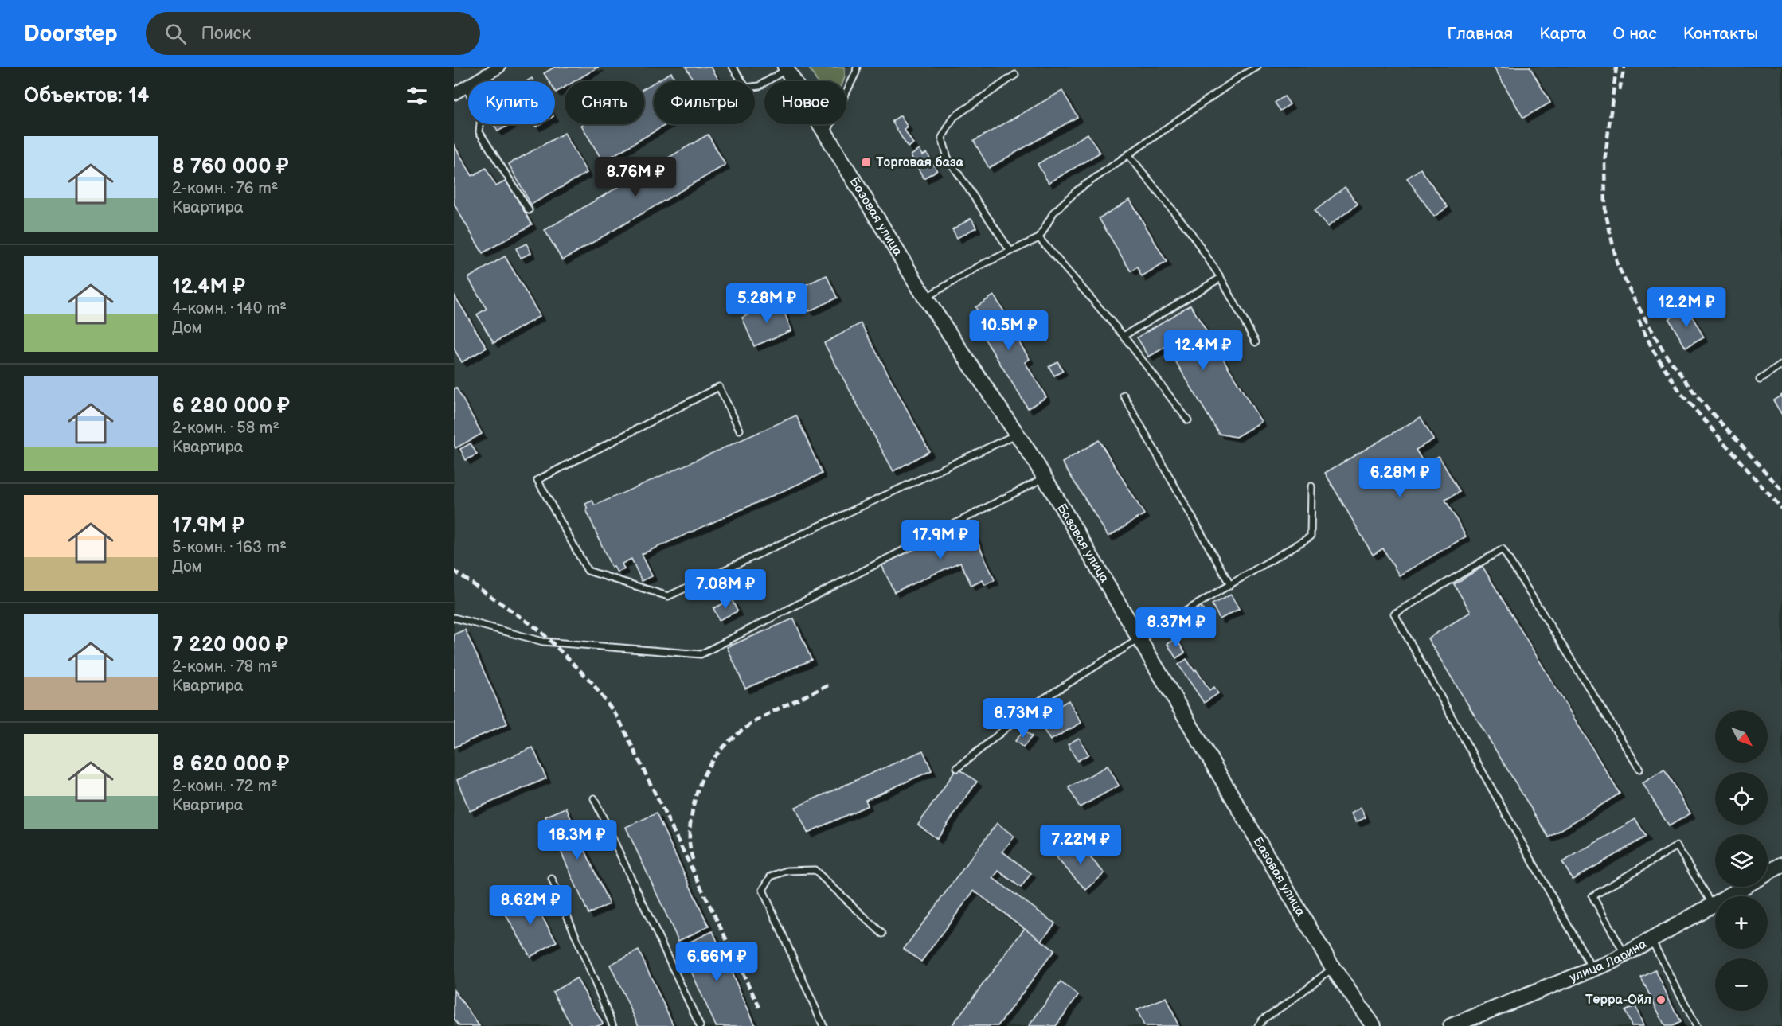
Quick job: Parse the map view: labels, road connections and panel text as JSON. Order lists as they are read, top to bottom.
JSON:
{
  "streets": {
    "street": ["Базовая улица", "улица Ларина"]
  },
  "places": {
    "transit": ["Торговая база"],
    "other": ["Терра-Ойл"]
  },
  "north": "bottom right",
  "page": {
    "header": "Doorstep",
    "search": "Поиск",
    "nav": [
      "Главная",
      "Карта",
      "О нас",
      "Контакты"
    ],
    "heading": "Объектов: 14",
    "chip": [
      "Купить",
      "Снять",
      "Фильтры",
      "Новое"
    ],
    "list": [
      {
        "name": "8 760 000 ₽",
        "note": "2-комн. · 76 m² · Квартира"
      },
      {
        "name": "12.4M ₽",
        "note": "4-комн. · 140 m² · Дом"
      },
      {
        "name": "6 280 000 ₽",
        "note": "2-комн. · 58 m² · Квартира"
      },
      {
        "name": "17.9M ₽",
        "note": "5-комн. · 163 m² · Дом"
      },
      {
        "name": "7 220 000 ₽",
        "note": "2-комн. · 78 m² · Квартира"
      },
      {
        "name": "8 620 000 ₽",
        "note": "2-комн. · 72 m² · Квартира"
      }
    ],
    "price": [
      "8.76M ₽",
      "5.28M ₽",
      "12.2M ₽",
      "10.5M ₽",
      "12.4M ₽",
      "6.28M ₽",
      "17.9M ₽",
      "7.08M ₽",
      "8.37M ₽",
      "8.73M ₽",
      "18.3M ₽",
      "7.22M ₽",
      "8.62M ₽",
      "6.66M ₽"
    ],
    "map_buttons": ["+", "−"]
  }
}
